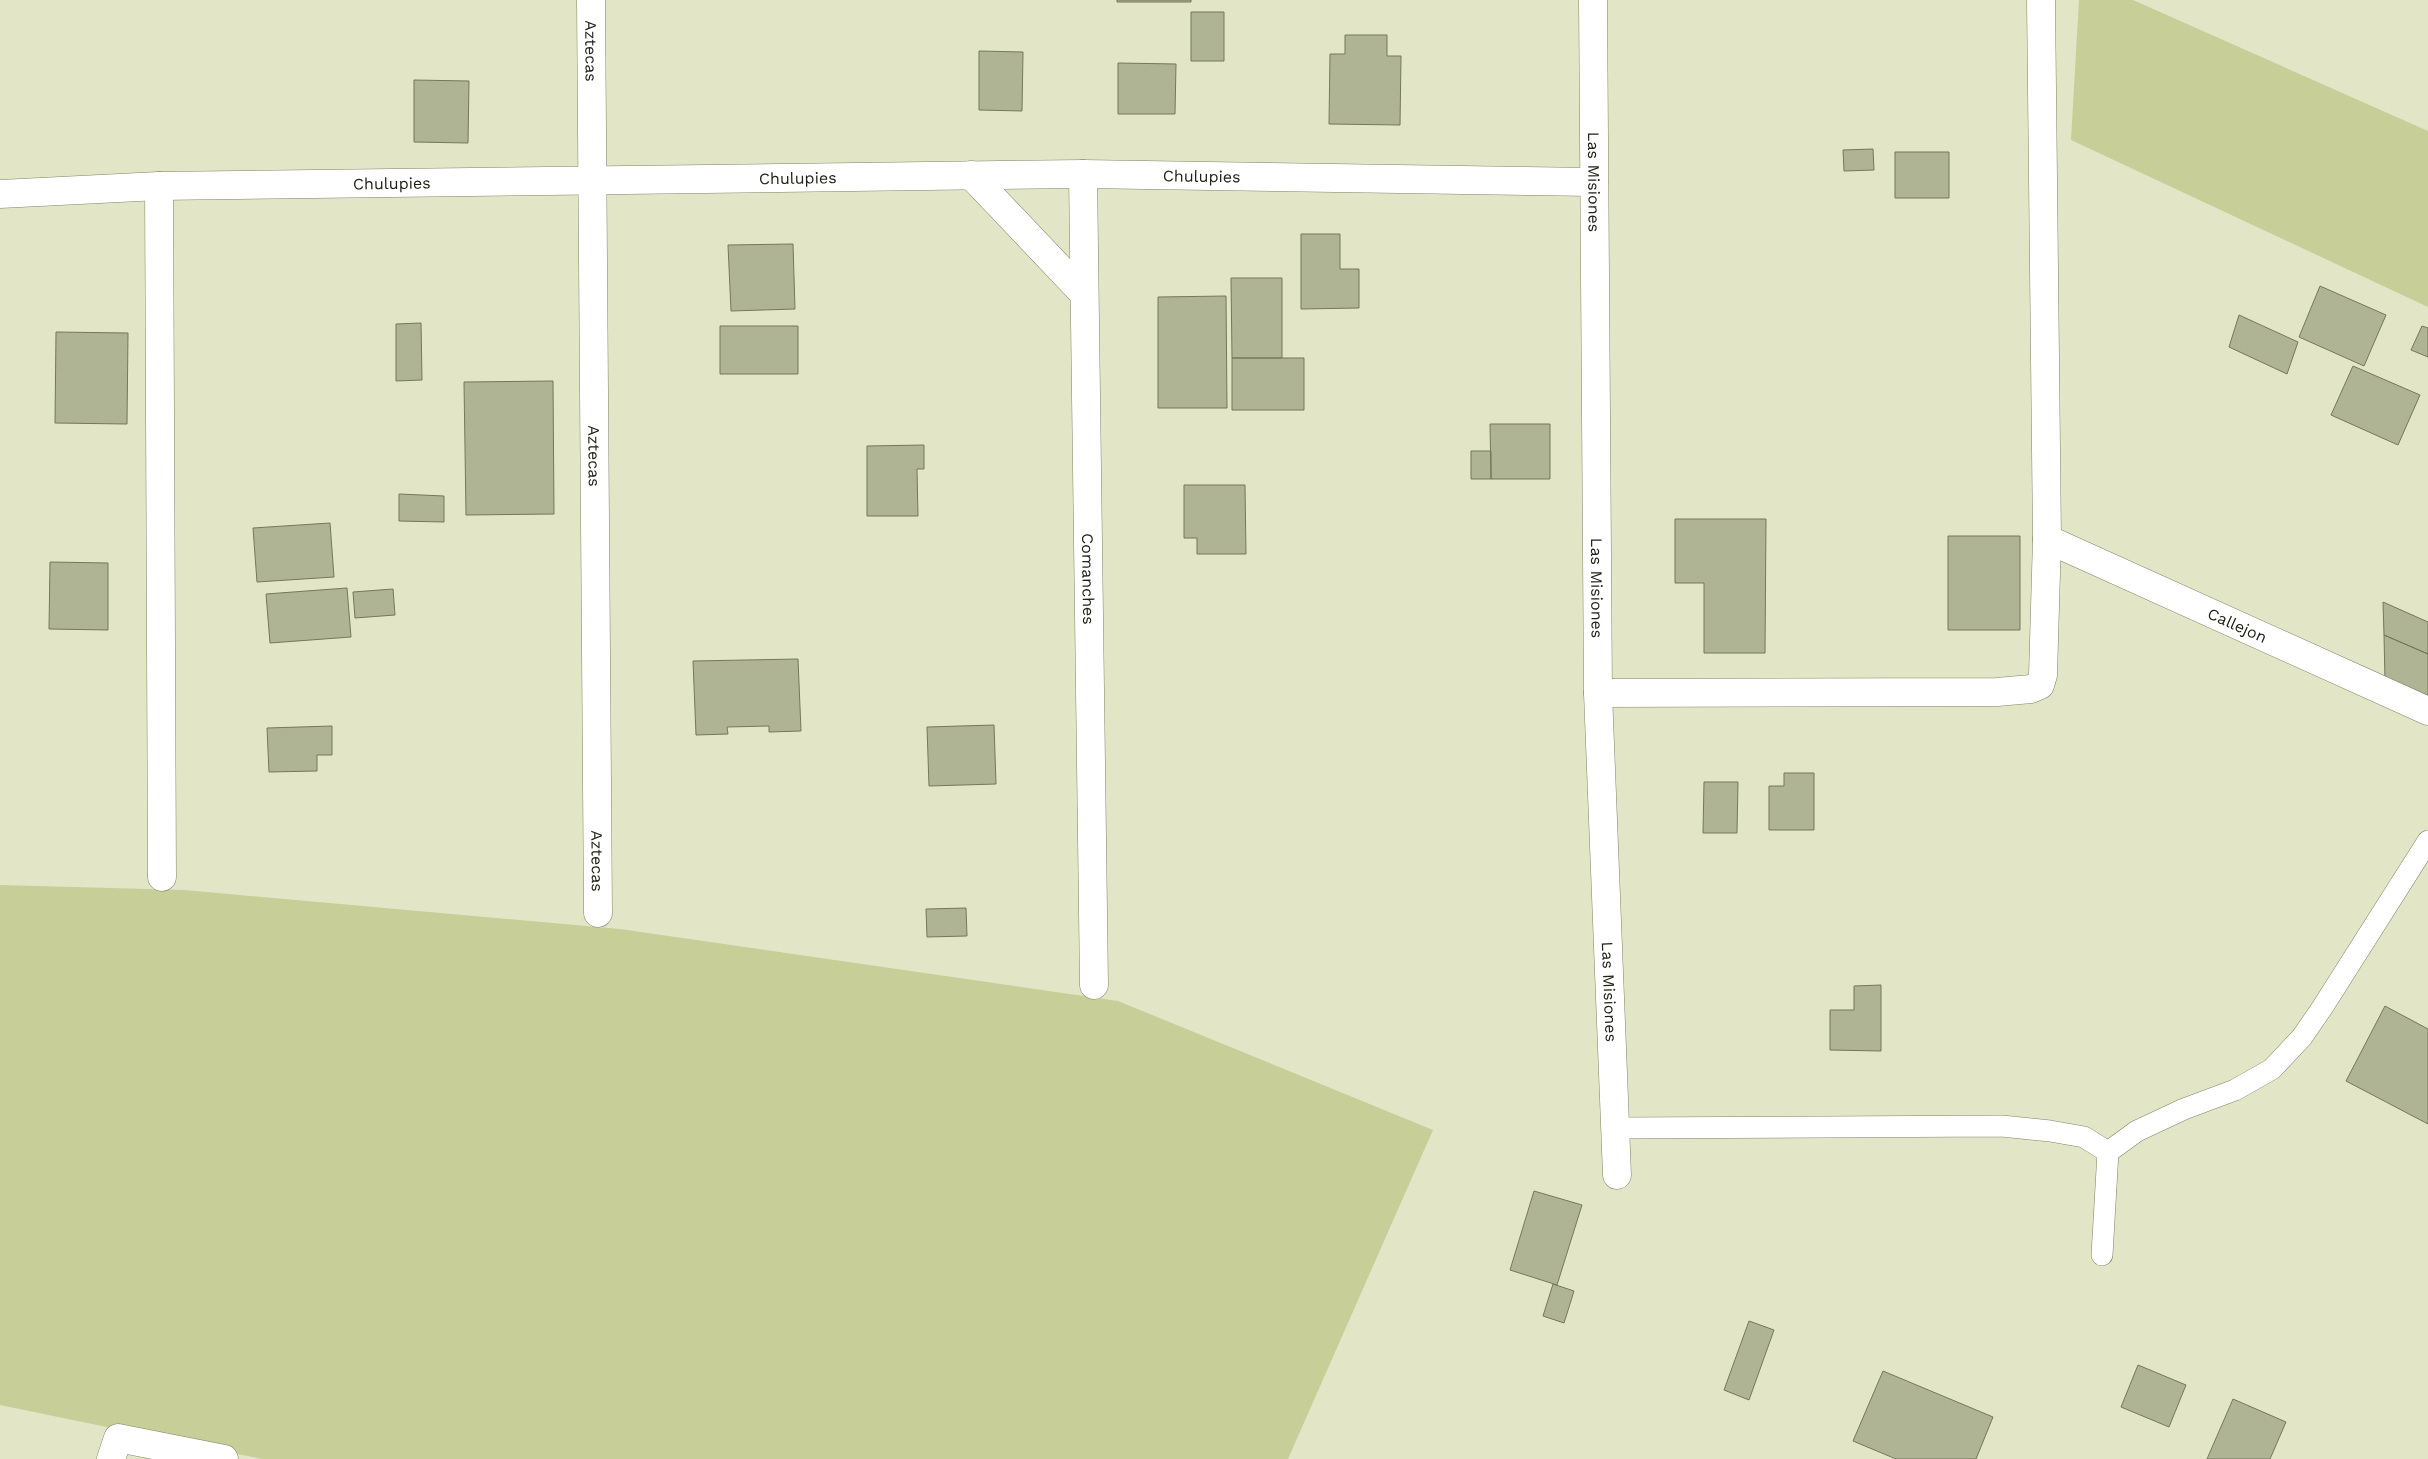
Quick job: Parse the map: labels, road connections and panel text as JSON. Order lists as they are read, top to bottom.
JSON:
{
  "streets": {
    "street": [
      "Aztecas",
      "Chulupies",
      "Las Misiones",
      "Comanches",
      "Callejon"
    ]
  },
  "crossings": [
    ["Aztecas", "Chulupies"],
    ["Chulupies", "Las Misiones"],
    ["Chulupies", "Comanches"]
  ]
}
